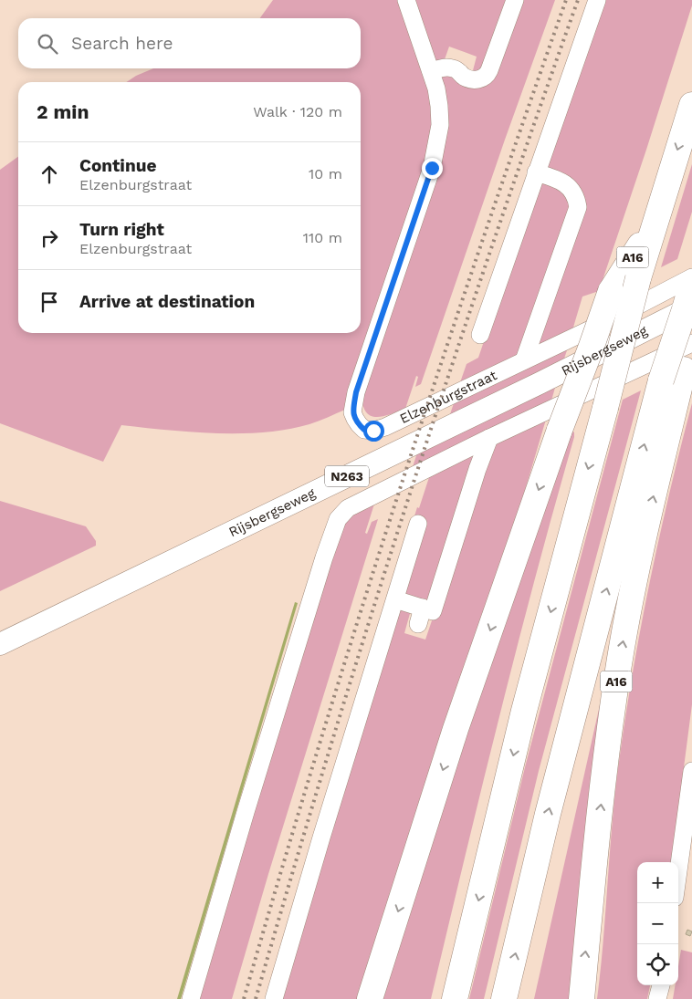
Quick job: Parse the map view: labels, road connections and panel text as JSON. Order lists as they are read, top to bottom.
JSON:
{
  "streets": {
    "highway": ["A16"],
    "main road": ["Rijsbergseweg", "N263"],
    "street": ["Elzenburgstraat"]
  },
  "crossings": [
    ["A16", "Rijsbergseweg"]
  ],
  "page": {
    "search": "Search here",
    "heading": ["2 min", "Walk · 120 m"],
    "list": [
      ["Continue", "Elzenburgstraat", "10 m"],
      ["Turn right", "Elzenburgstraat", "110 m"],
      "Arrive at destination"
    ],
    "map_buttons": ["+", "−"]
  }
}
